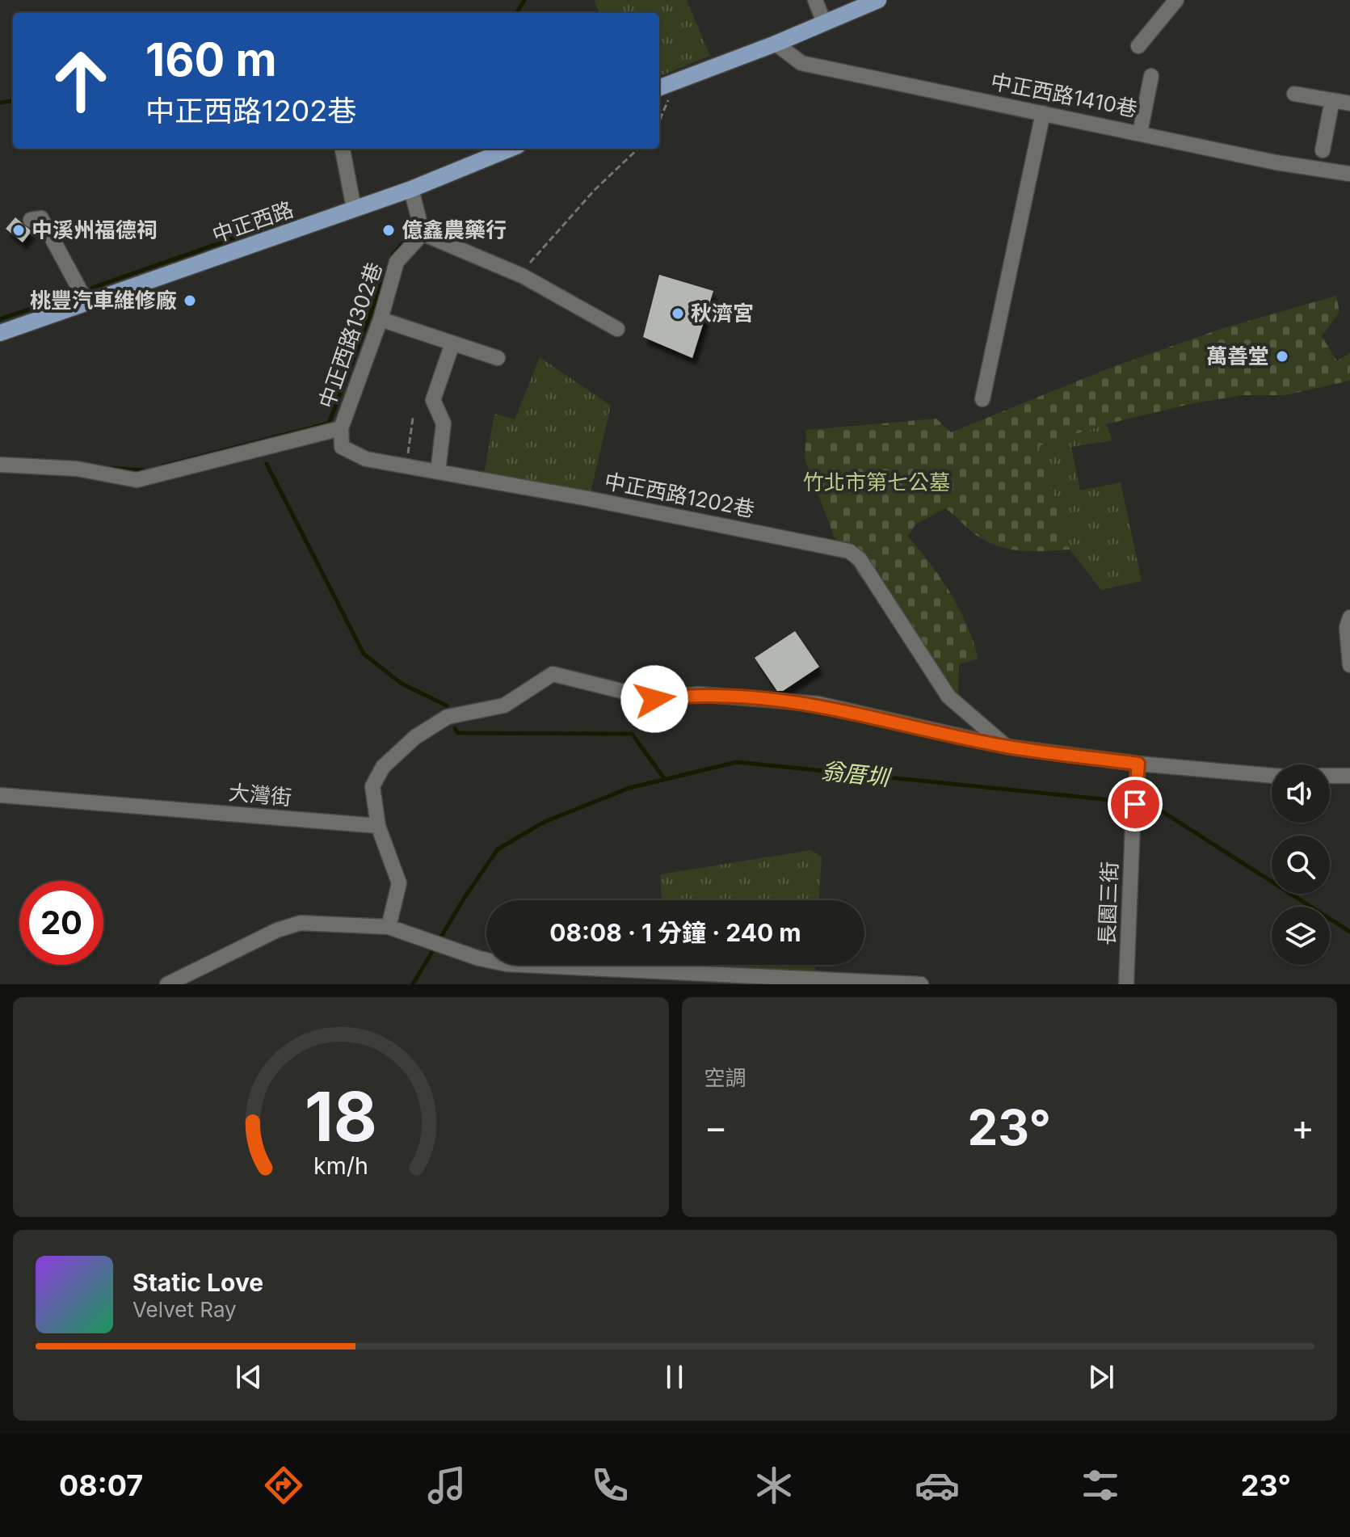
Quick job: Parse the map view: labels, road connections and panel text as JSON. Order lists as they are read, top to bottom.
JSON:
{
  "streets": {
    "main road": ["中正西路"],
    "street": [
      "中正西路1410巷",
      "中正西路1302巷",
      "中正西路1202巷",
      "大灣街",
      "長園三街"
    ]
  },
  "crossings": [
    ["中正西路1302巷", "中正西路1202巷"]
  ],
  "water": ["翁厝圳"],
  "parks": ["竹北市第七公墓"],
  "places": [
    "中溪州福德祠",
    "億鑫農藥行",
    "桃豐汽車維修廠",
    "秋濟宮",
    "萬善堂"
  ],
  "page": {
    "turn": ["160 m", "中正西路1202巷"],
    "limit": "20",
    "trip": "08:08 · 1 分鐘 · 240 m",
    "tile": "空調",
    "heat": ["−", "23°", "+"],
    "song": ["Static Love", "Velvet Ray"],
    "tabs": ["08:07", "23°"],
    "gauge": ["18", "km/h"]
  }
}
